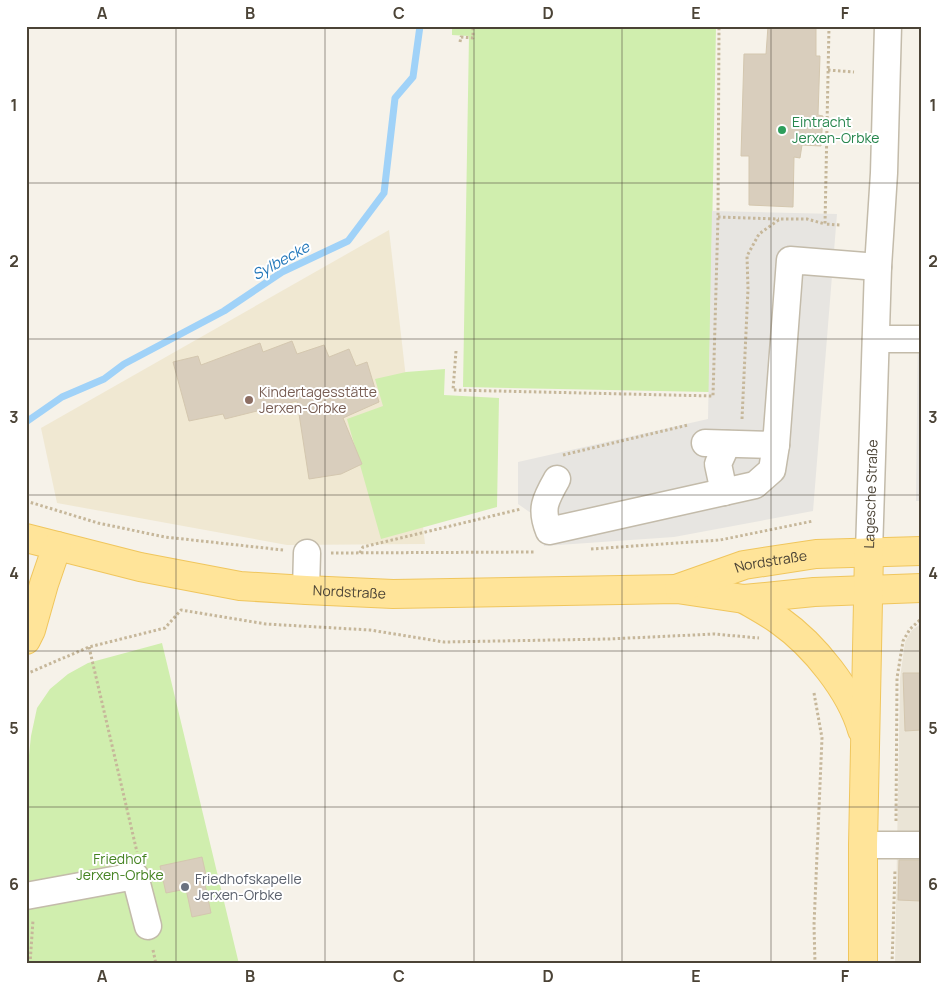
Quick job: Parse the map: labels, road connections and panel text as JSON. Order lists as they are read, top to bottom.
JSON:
{
  "streets": {
    "main road": ["Lagesche Straße", "Nordstraße"]
  },
  "crossings": [
    ["Lagesche Straße", "Nordstraße"]
  ],
  "water": ["Sylbecke"],
  "parks": ["Friedhof Jerxen-Orbke"],
  "places": ["Eintracht Jerxen-Orbke", "Kindertagesstätte Jerxen-Orbke", "Friedhofskapelle Jerxen-Orbke"],
  "grid": {
    "columns": [
      "A",
      "B",
      "C",
      "D",
      "E",
      "F"
    ],
    "rows": [
      "1",
      "2",
      "3",
      "4",
      "5",
      "6"
    ]
  }
}
